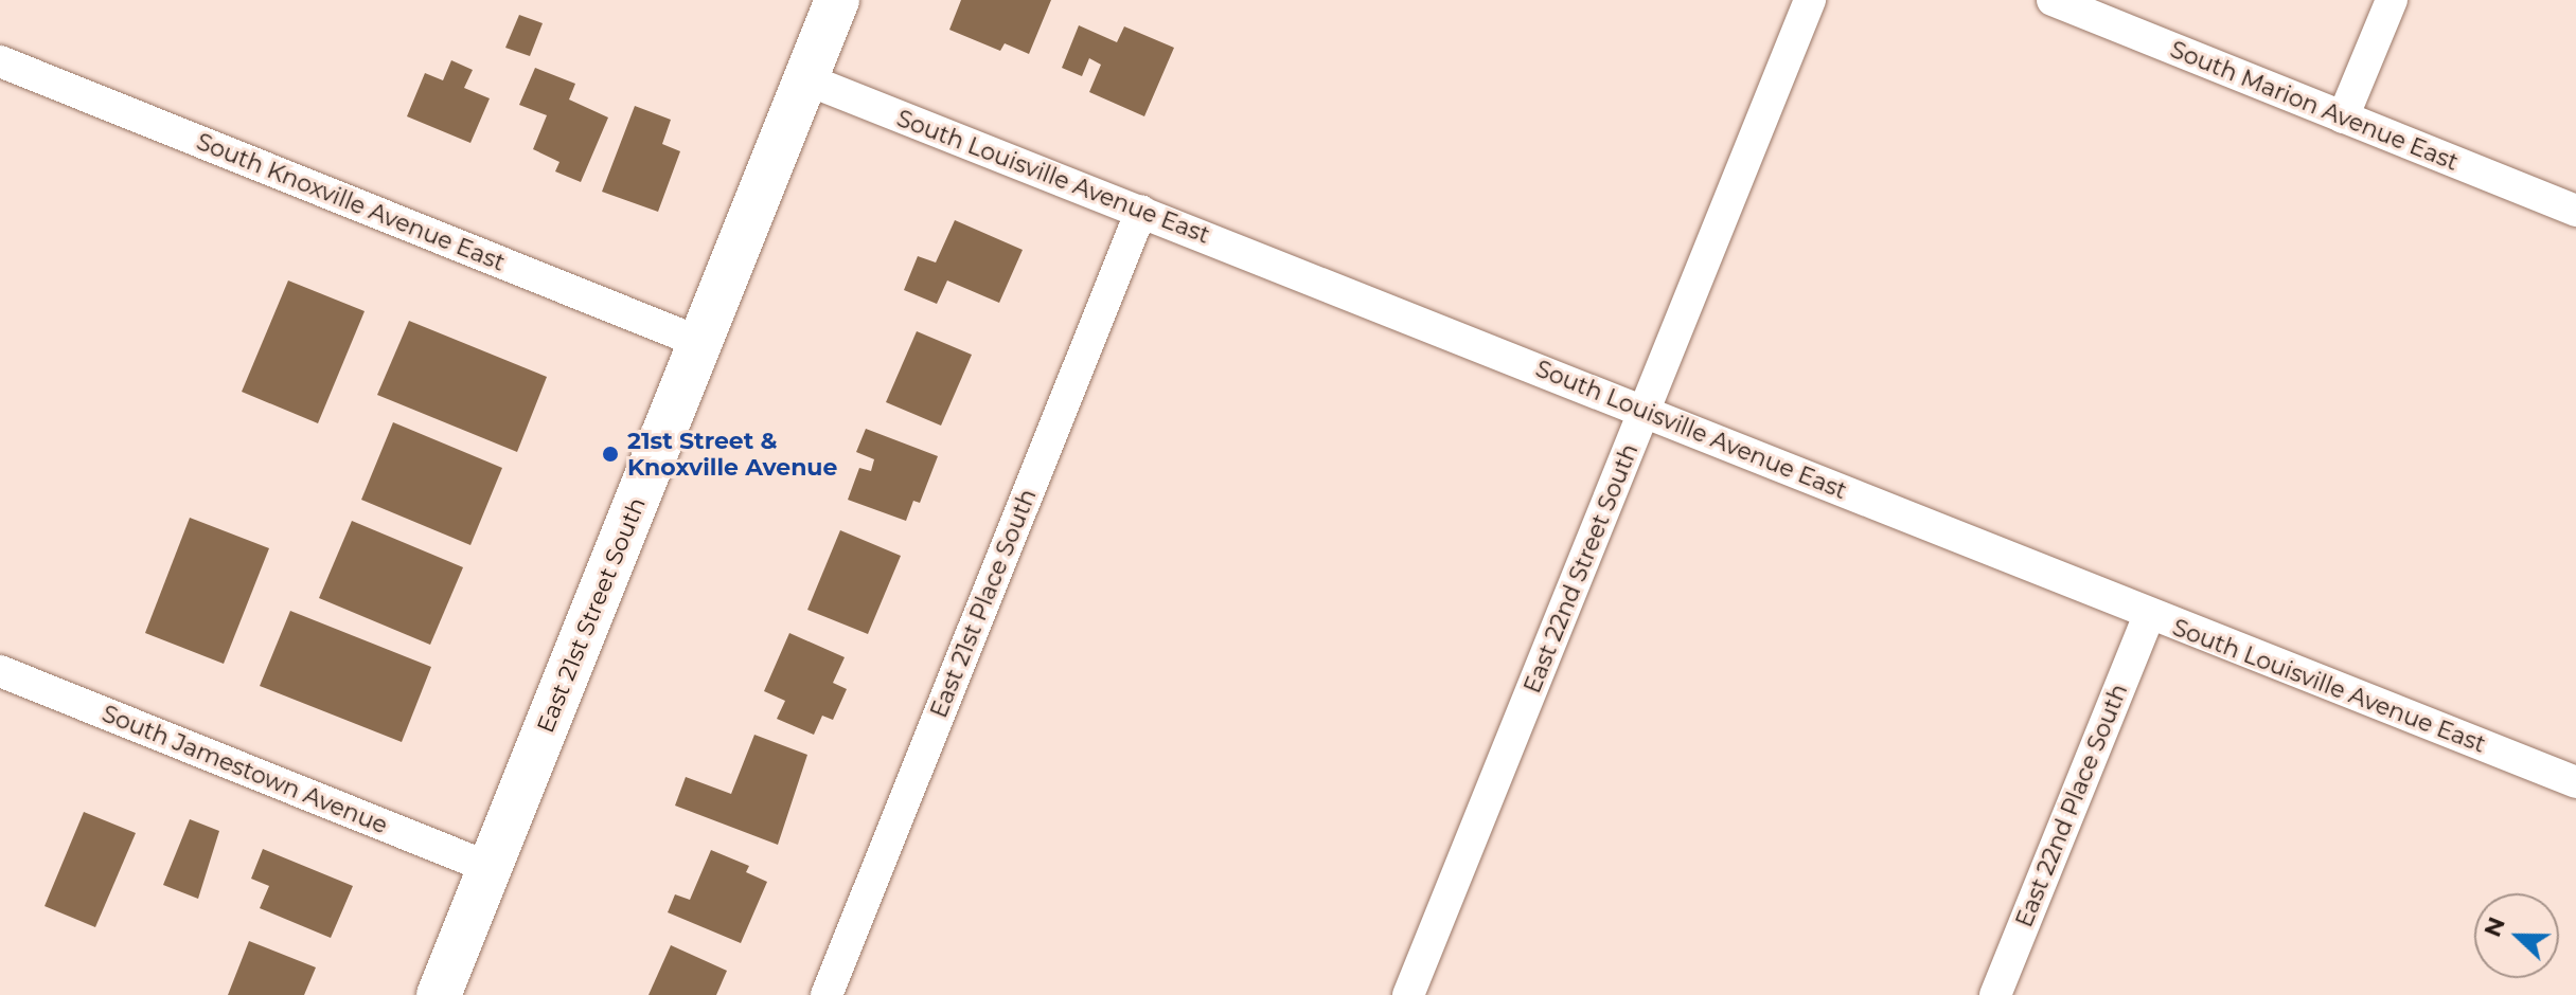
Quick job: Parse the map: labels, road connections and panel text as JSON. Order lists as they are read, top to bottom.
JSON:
{
  "streets": {
    "main road": ["East 21st Street South"],
    "street": [
      "South Marion Avenue East",
      "South Louisville Avenue East",
      "South Knoxville Avenue East",
      "East 22nd Street South",
      "East 21st Place South",
      "South Jamestown Avenue",
      "East 22nd Place South"
    ]
  },
  "crossings": [
    ["South Louisville Avenue East", "East 22nd Street South"],
    ["South Louisville Avenue East", "East 21st Place South"],
    ["South Louisville Avenue East", "East 21st Street South"],
    ["South Louisville Avenue East", "East 22nd Place South"],
    ["South Knoxville Avenue East", "East 21st Street South"],
    ["East 21st Street South", "South Jamestown Avenue"]
  ],
  "places": ["21st Street & Knoxville Avenue"],
  "north": "left"
}
